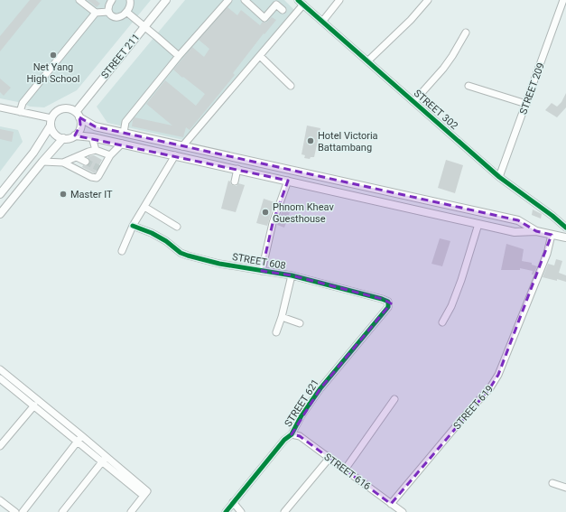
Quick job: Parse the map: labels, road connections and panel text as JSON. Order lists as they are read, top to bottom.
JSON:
{
  "streets": {
    "main road": ["STREET 211"],
    "street": [
      "STREET 209",
      "STREET 302",
      "STREET 608",
      "STREET 621",
      "STREET 619",
      "STREET 616"
    ]
  },
  "crossings": [
    ["STREET 209", "STREET 302"],
    ["STREET 608", "STREET 621"],
    ["STREET 621", "STREET 616"],
    ["STREET 619", "STREET 616"]
  ],
  "places": [
    "Net Yang High School",
    "Hotel Victoria Battambang",
    "Master IT",
    "Phnom Kheav Guesthouse"
  ]
}
